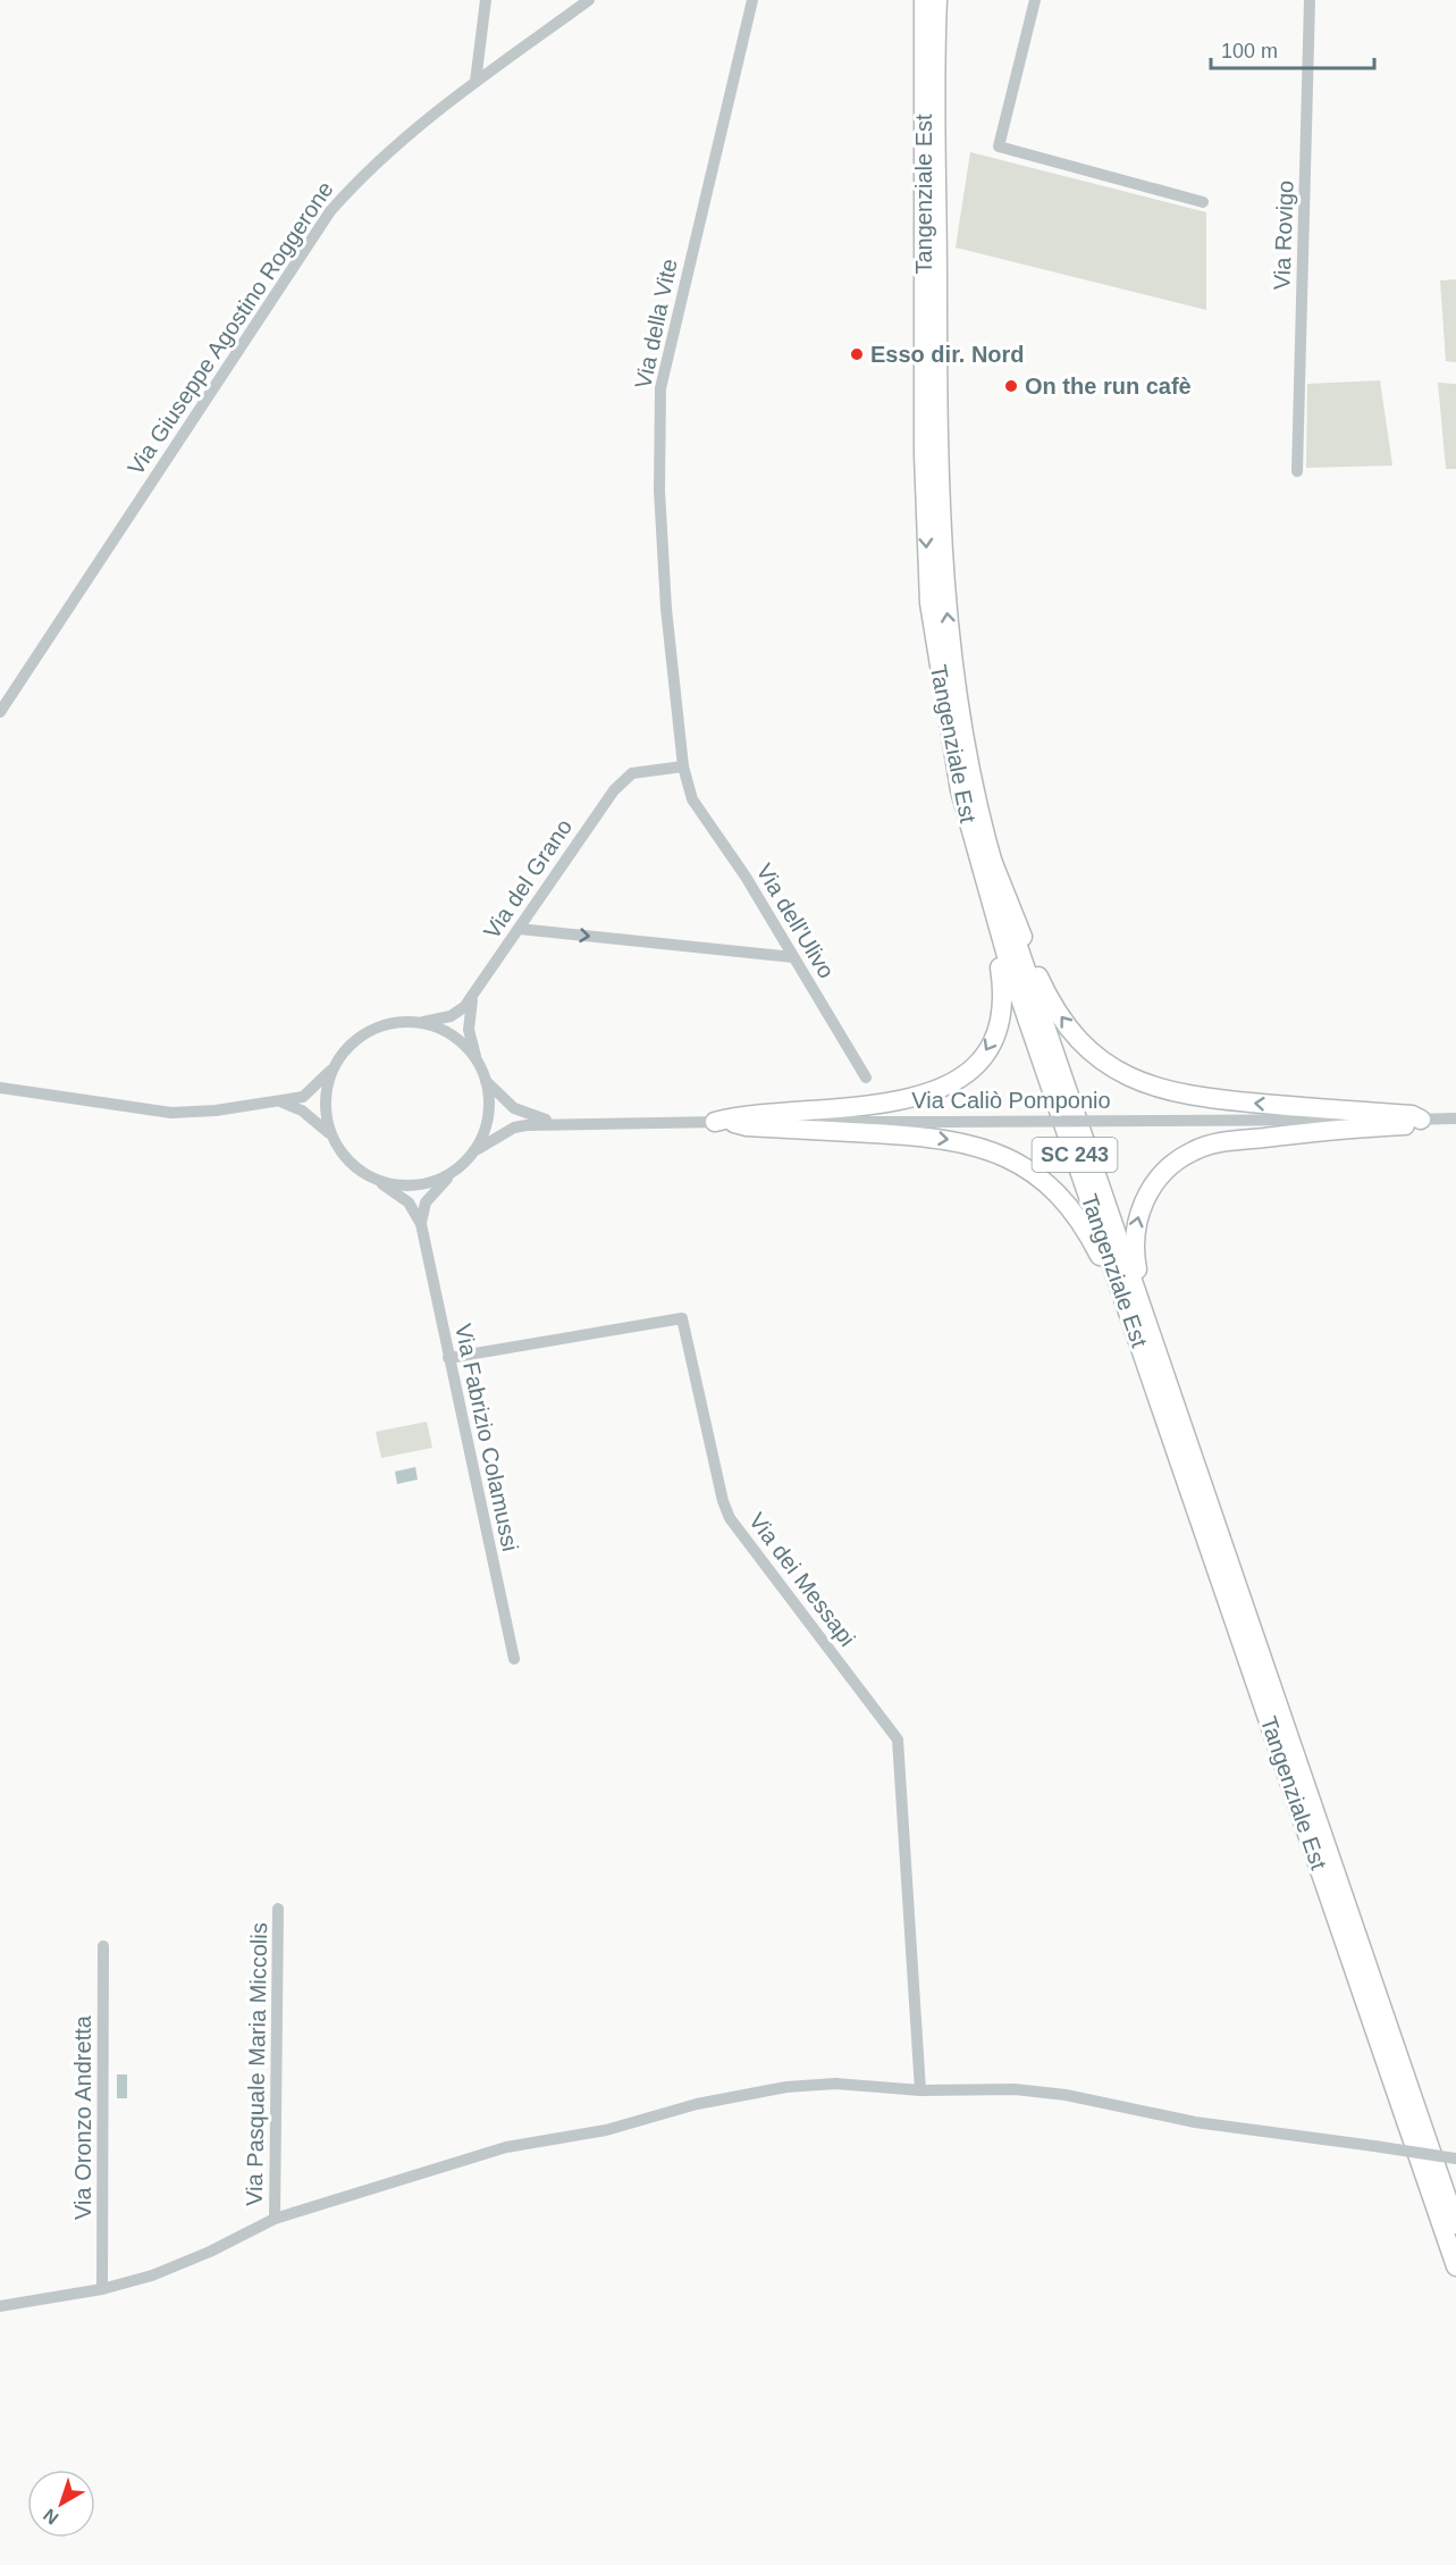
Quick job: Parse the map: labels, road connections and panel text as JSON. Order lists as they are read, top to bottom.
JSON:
{
  "streets": {
    "highway": ["Tangenziale Est", "SC 243"],
    "street": [
      "Via Rovigo",
      "Via della Vite",
      "Via Giuseppe Agostino Roggerone",
      "Via del Grano",
      "Via dell'Ulivo",
      "Via Caliò Pomponio",
      "Via Fabrizio Colamussi",
      "Via dei Messapi",
      "Via Pasquale Maria Miccolis",
      "Via Oronzo Andretta"
    ]
  },
  "crossings": [
    ["Via della Vite", "Via del Grano"],
    ["Via della Vite", "Via dell'Ulivo"],
    ["Via del Grano", "Via dell'Ulivo"],
    ["Via Fabrizio Colamussi", "Via dei Messapi"]
  ],
  "places": ["Esso dir. Nord", "On the run cafè"],
  "scale_bar": "100 m",
  "north": "bottom left"
}
